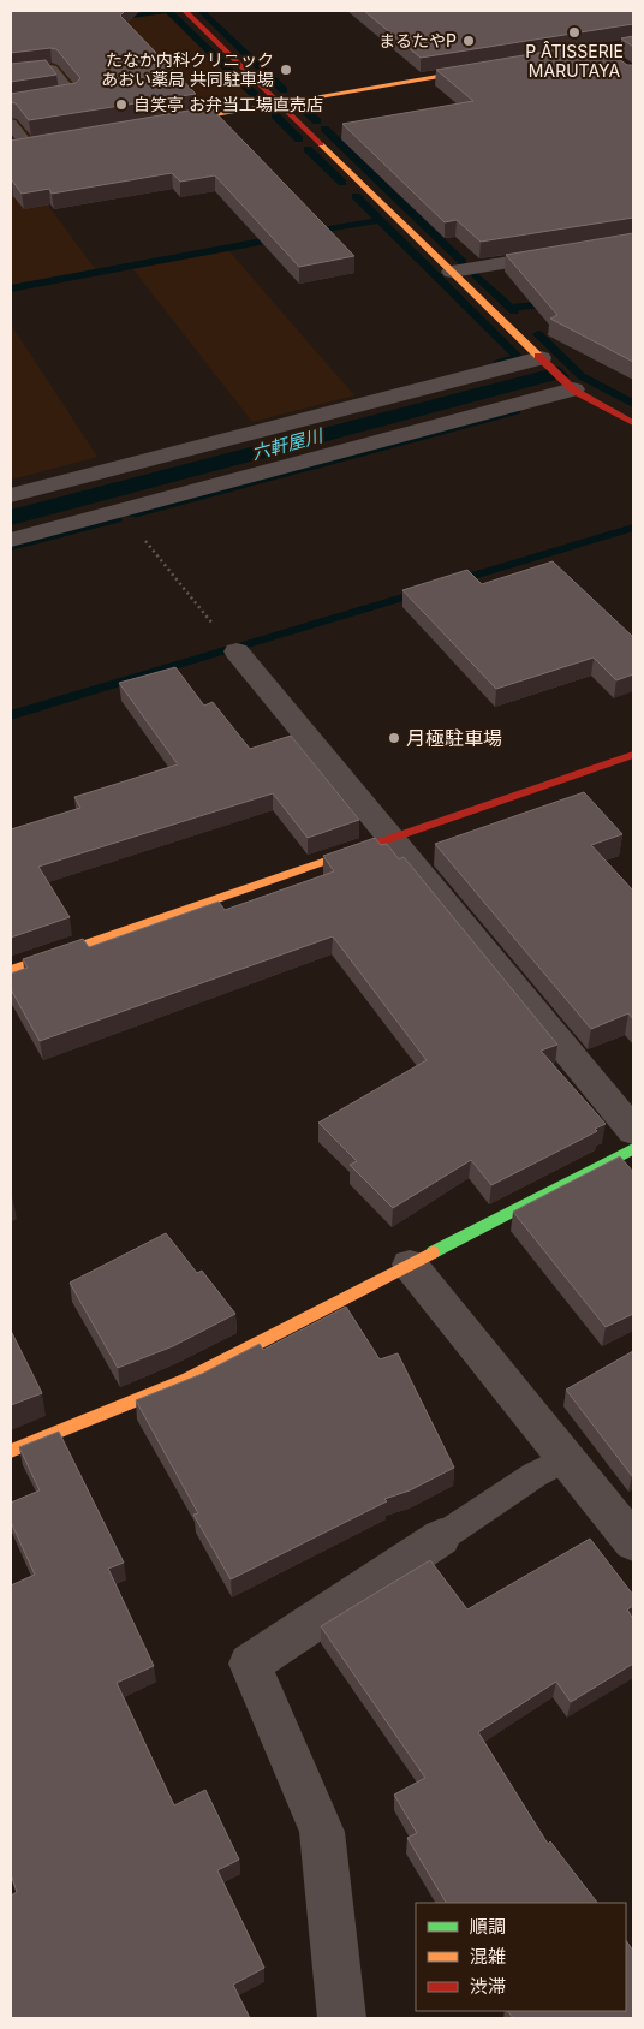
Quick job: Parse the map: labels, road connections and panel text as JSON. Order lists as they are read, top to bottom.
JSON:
{
  "water": ["六軒屋川"],
  "places": [
    "P ÂTISSERIE MARUTAYA",
    "まるたやP",
    "たなか内科クリニック あおい薬局 共同駐車場",
    "自笑亭 お弁当工場直売店",
    "月極駐車場"
  ],
  "legend": ["順調", "混雑", "渋滞"]
}
